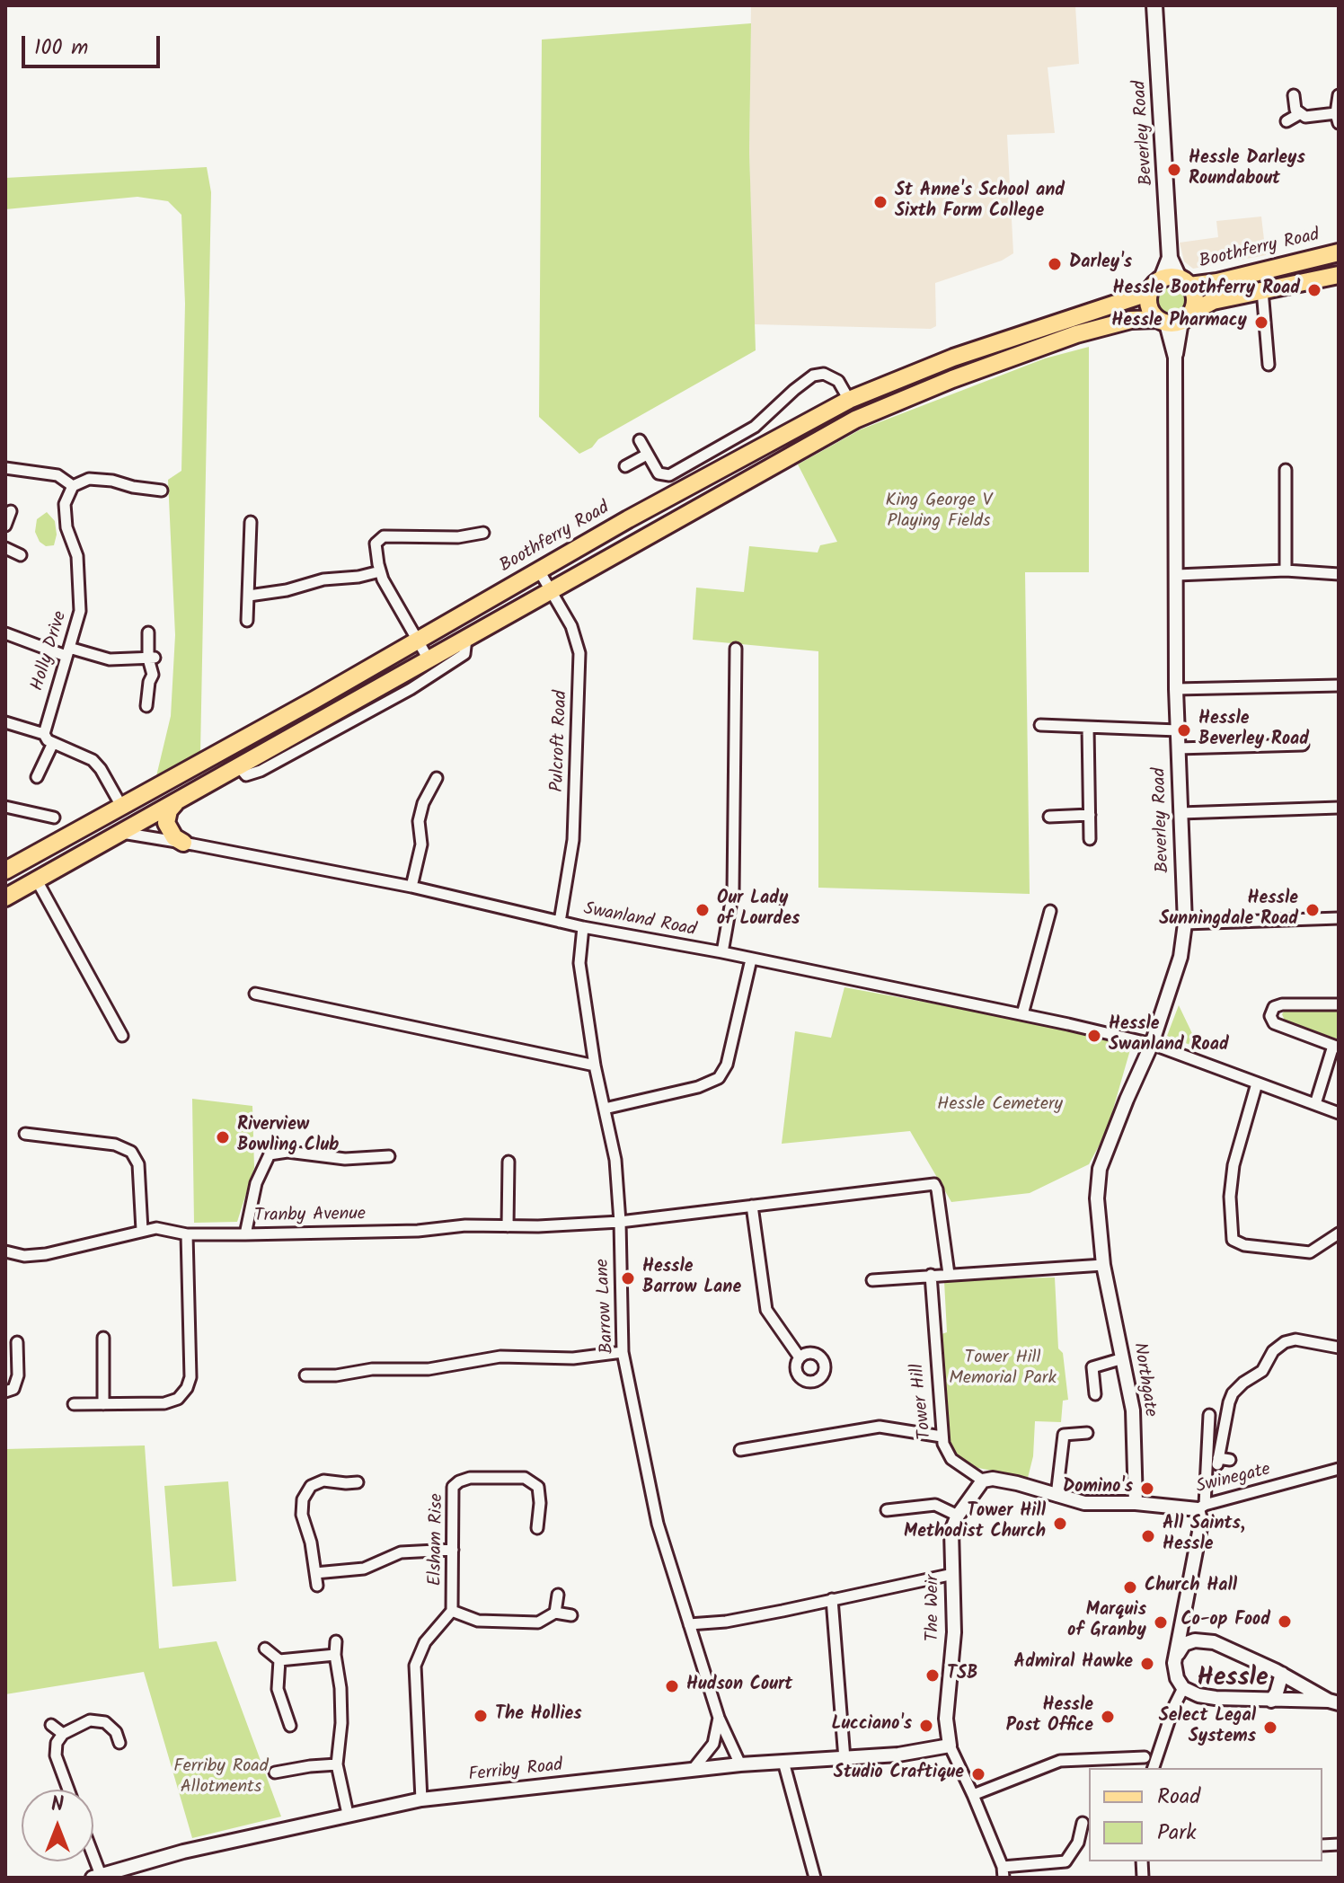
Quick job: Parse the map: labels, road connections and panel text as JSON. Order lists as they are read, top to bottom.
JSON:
{
  "streets": {
    "main road": ["Beverley Road", "Boothferry Road"],
    "street": [
      "Holly Drive",
      "Pulcroft Road",
      "Swanland Road",
      "Tranby Avenue",
      "Barrow Lane",
      "Northgate",
      "Tower Hill",
      "Swinegate",
      "Elsham Rise",
      "The Weir",
      "Ferriby Road"
    ]
  },
  "crossings": [
    ["Beverley Road", "Boothferry Road"],
    ["Beverley Road", "Swanland Road"],
    ["Beverley Road", "Northgate"],
    ["Boothferry Road", "Pulcroft Road"],
    ["Pulcroft Road", "Swanland Road"],
    ["Swanland Road", "Barrow Lane"],
    ["Tranby Avenue", "Barrow Lane"],
    ["Barrow Lane", "Ferriby Road"],
    ["Northgate", "Tower Hill"],
    ["Northgate", "Swinegate"],
    ["Tower Hill", "Swinegate"],
    ["Tower Hill", "The Weir"],
    ["Elsham Rise", "Ferriby Road"],
    ["The Weir", "Ferriby Road"]
  ],
  "districts": ["Hessle"],
  "parks": [
    "King George V Playing Fields",
    "Hessle Cemetery",
    "Tower Hill Memorial Park",
    "Ferriby Road Allotments"
  ],
  "places": [
    "Hessle Darleys Roundabout",
    "St Anne's School and Sixth Form College",
    "Darley's",
    "Hessle Boothferry Road",
    "Hessle Pharmacy",
    "Hessle Beverley Road",
    "Our Lady of Lourdes",
    "Hessle Sunningdale Road",
    "Hessle Swanland Road",
    "Riverview Bowling Club",
    "Hessle Barrow Lane",
    "Domino's",
    "Tower Hill Methodist Church",
    "All Saints, Hessle",
    "Church Hall",
    "Co-op Food",
    "Marquis of Granby",
    "Admiral Hawke",
    "TSB",
    "Hudson Court",
    "The Hollies",
    "Hessle Post Office",
    "Lucciano's",
    "Select Legal Systems",
    "Studio Craftique"
  ],
  "legend": ["Road", "Park"],
  "scale_bar": "100 m",
  "north": "top"
}
